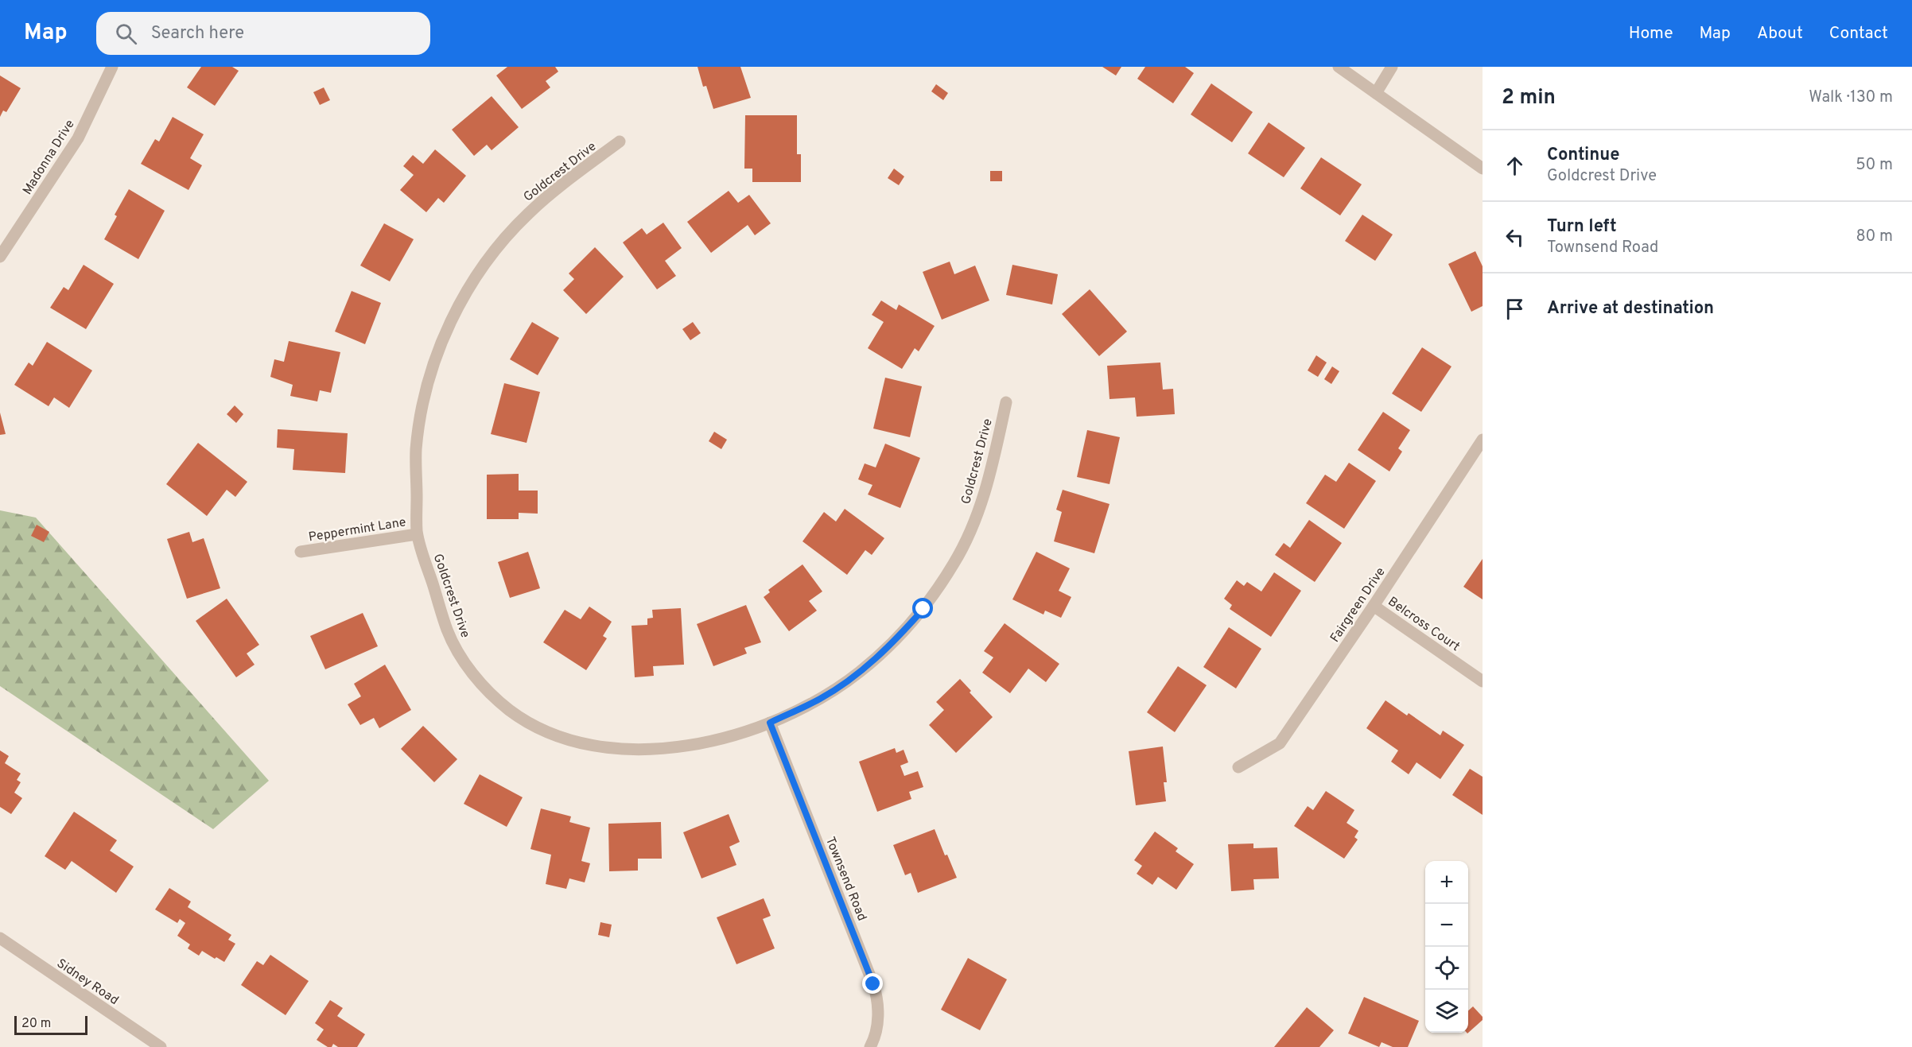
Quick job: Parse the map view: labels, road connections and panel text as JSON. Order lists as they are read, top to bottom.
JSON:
{
  "streets": {
    "street": [
      "Madonna Drive",
      "Goldcrest Drive",
      "Peppermint Lane",
      "Fairgreen Drive",
      "Belcross Court",
      "Townsend Road",
      "Sidney Road"
    ]
  },
  "crossings": [
    ["Goldcrest Drive", "Peppermint Lane"],
    ["Goldcrest Drive", "Townsend Road"],
    ["Fairgreen Drive", "Belcross Court"]
  ],
  "scale_bar": "20 m",
  "page": {
    "header": "Map",
    "search": "Search here",
    "nav": [
      "Home",
      "Map",
      "About",
      "Contact"
    ],
    "heading": ["2 min", "Walk · 130 m"],
    "list": [
      ["Continue", "Goldcrest Drive", "50 m"],
      ["Turn left", "Townsend Road", "80 m"],
      "Arrive at destination"
    ],
    "map_buttons": ["+", "−"],
    "scale": "20 m"
  }
}
